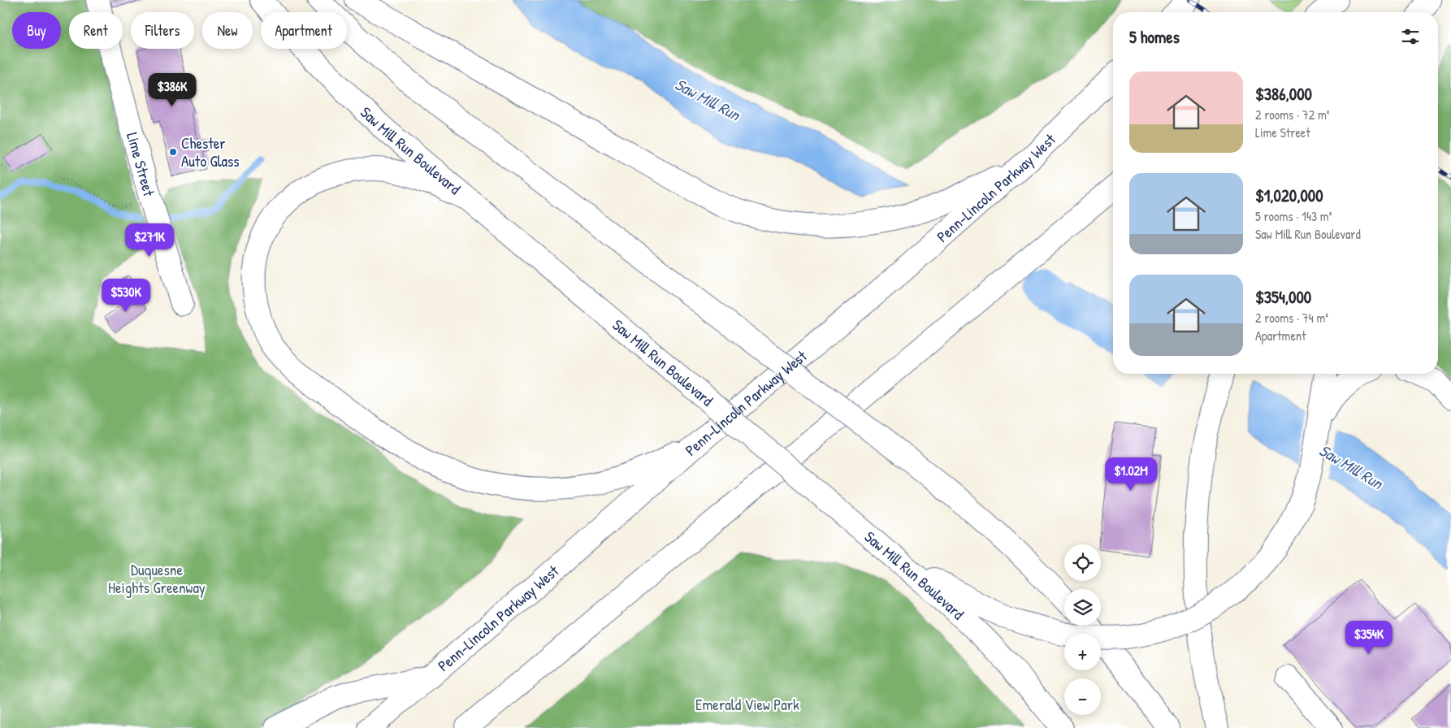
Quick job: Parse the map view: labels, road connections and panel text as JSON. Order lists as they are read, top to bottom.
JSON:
{
  "streets": {
    "main road": ["Saw Mill Run Boulevard", "Lime Street", "Penn-Lincoln Parkway West"]
  },
  "water": ["Saw Mill Run"],
  "parks": ["Duquesne Heights Greenway", "Emerald View Park"],
  "places": ["Chester Auto Glass"],
  "page": {
    "chip": [
      "Buy",
      "Rent",
      "Filters",
      "New",
      "Apartment"
    ],
    "heading": "5 homes",
    "list": [
      {
        "name": "$386,000",
        "note": "2 rooms · 72 m² · Lime Street"
      },
      {
        "name": "$1,020,000",
        "note": "5 rooms · 143 m² · Saw Mill Run Boulevard"
      },
      {
        "name": "$354,000",
        "note": "2 rooms · 74 m² · Apartment"
      }
    ],
    "price": [
      "$386K",
      "$271K",
      "$530K",
      "$1.02M",
      "$354K"
    ],
    "map_buttons": ["+", "−"]
  }
}
